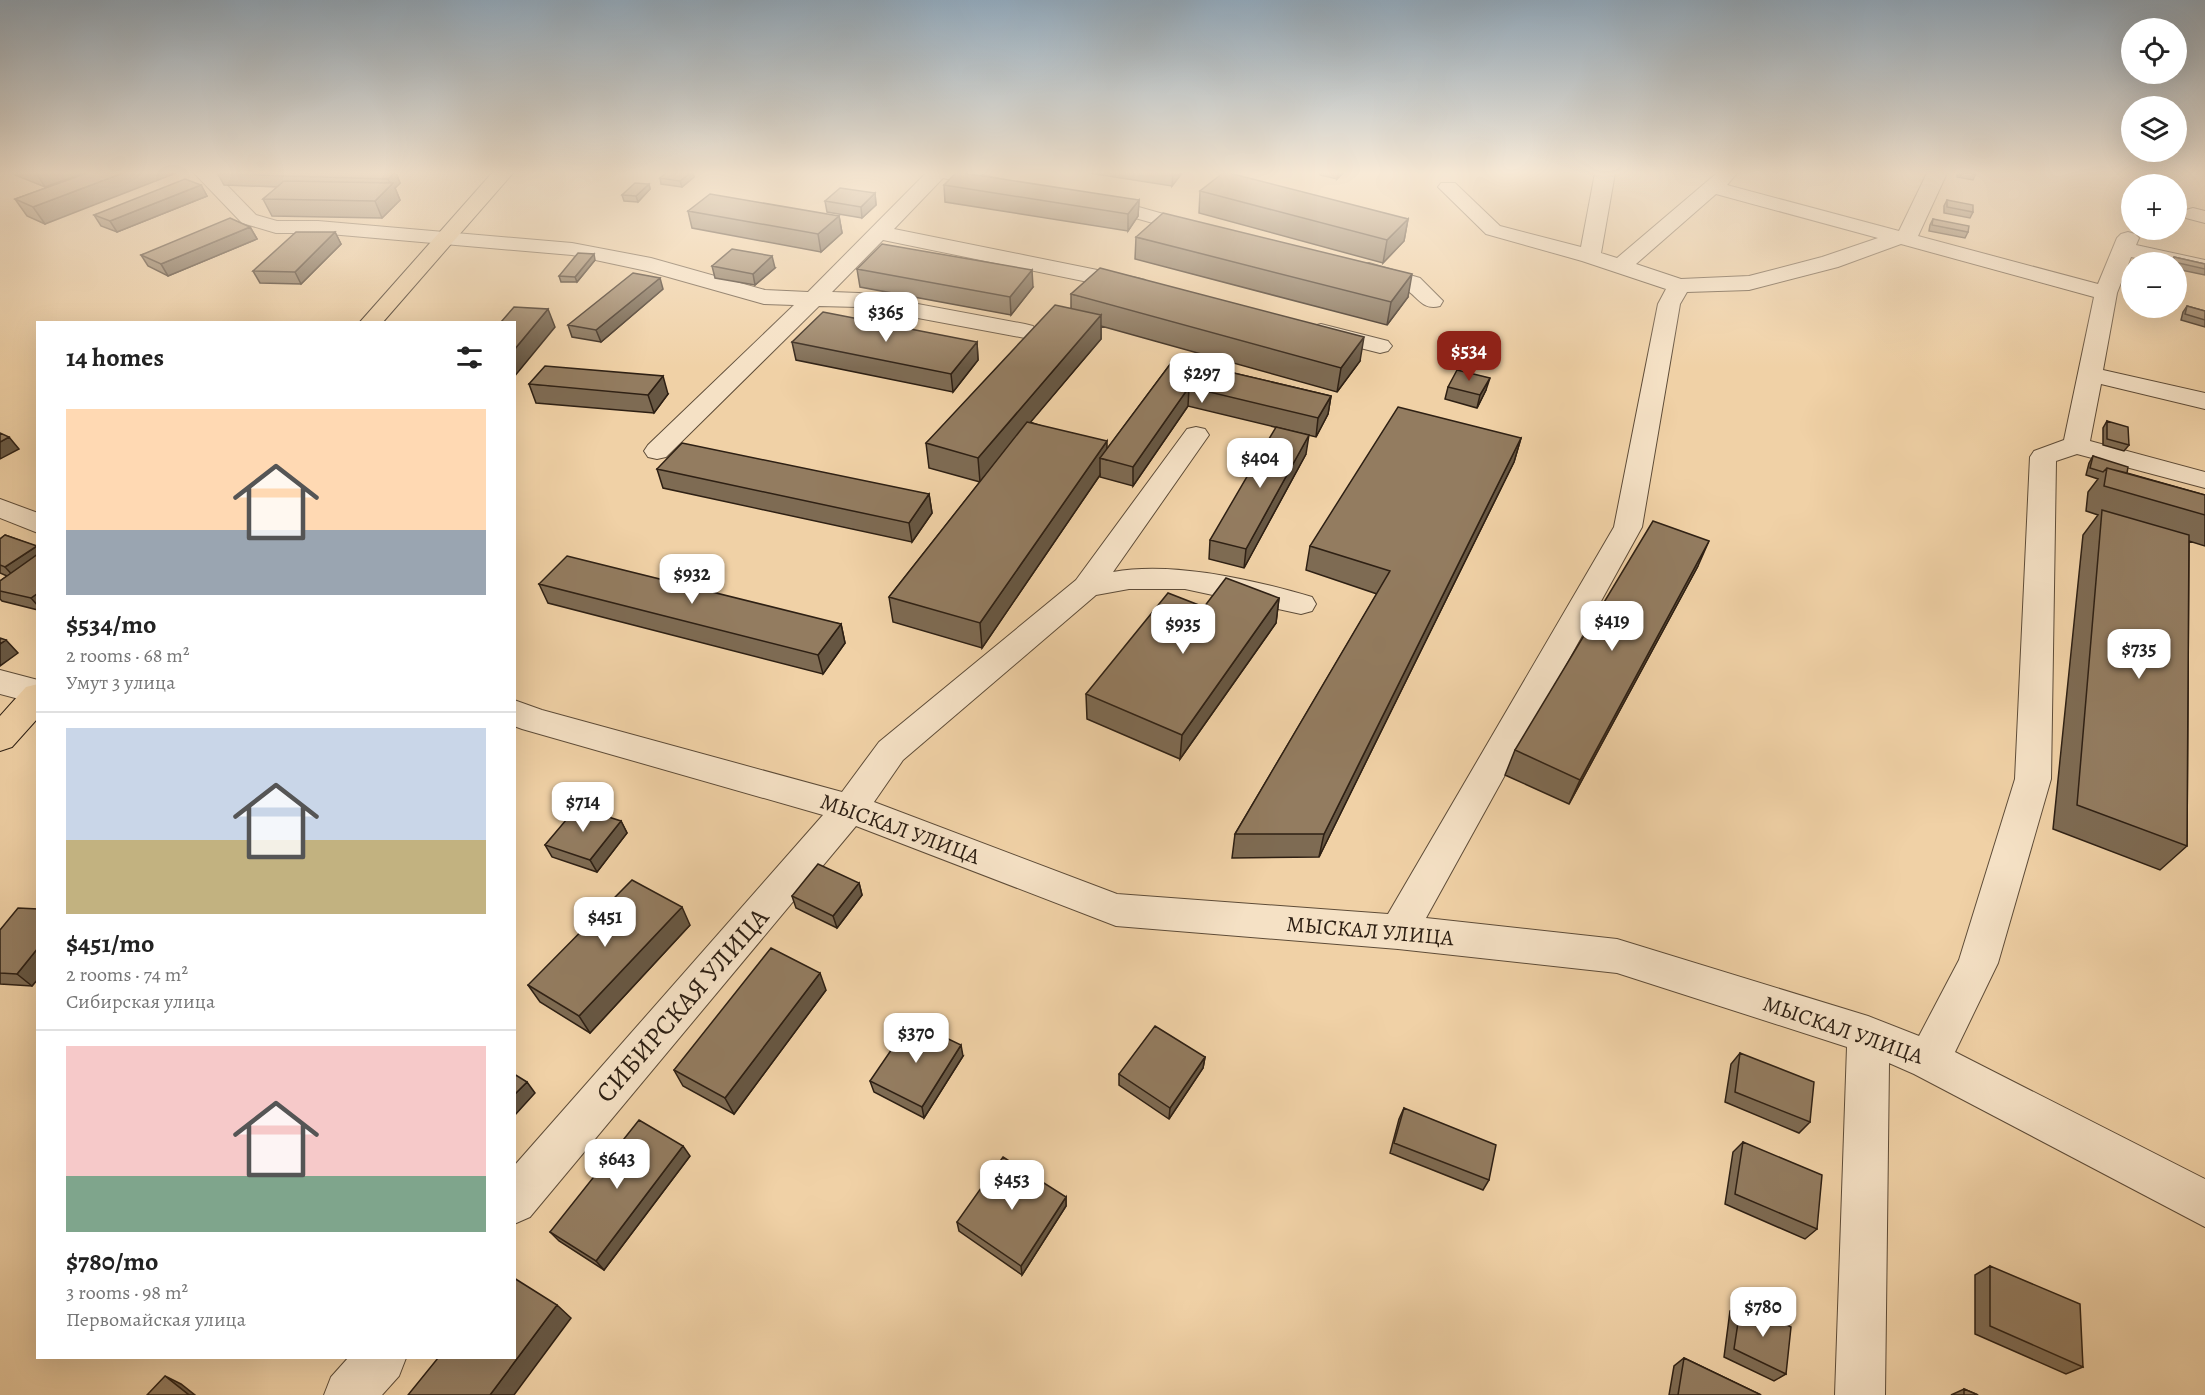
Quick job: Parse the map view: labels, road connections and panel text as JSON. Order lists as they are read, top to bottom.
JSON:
{
  "streets": {
    "street": ["МЫСКАЛ УЛИЦА", "СИБИРСКАЯ УЛИЦА"]
  },
  "crossings": [
    ["МЫСКАЛ УЛИЦА", "СИБИРСКАЯ УЛИЦА"]
  ],
  "page": {
    "map_buttons": ["+", "−"],
    "price": [
      "$365",
      "$534",
      "$297",
      "$404",
      "$932",
      "$419",
      "$935",
      "$735",
      "$714",
      "$451",
      "$370",
      "$643",
      "$453",
      "$780"
    ],
    "heading": "14 homes",
    "list": [
      {
        "name": "$534/mo",
        "note": "2 rooms · 68 m² · Умут 3 улица"
      },
      {
        "name": "$451/mo",
        "note": "2 rooms · 74 m² · Сибирская улица"
      },
      {
        "name": "$780/mo",
        "note": "3 rooms · 98 m² · Первомайская улица"
      }
    ]
  }
}
